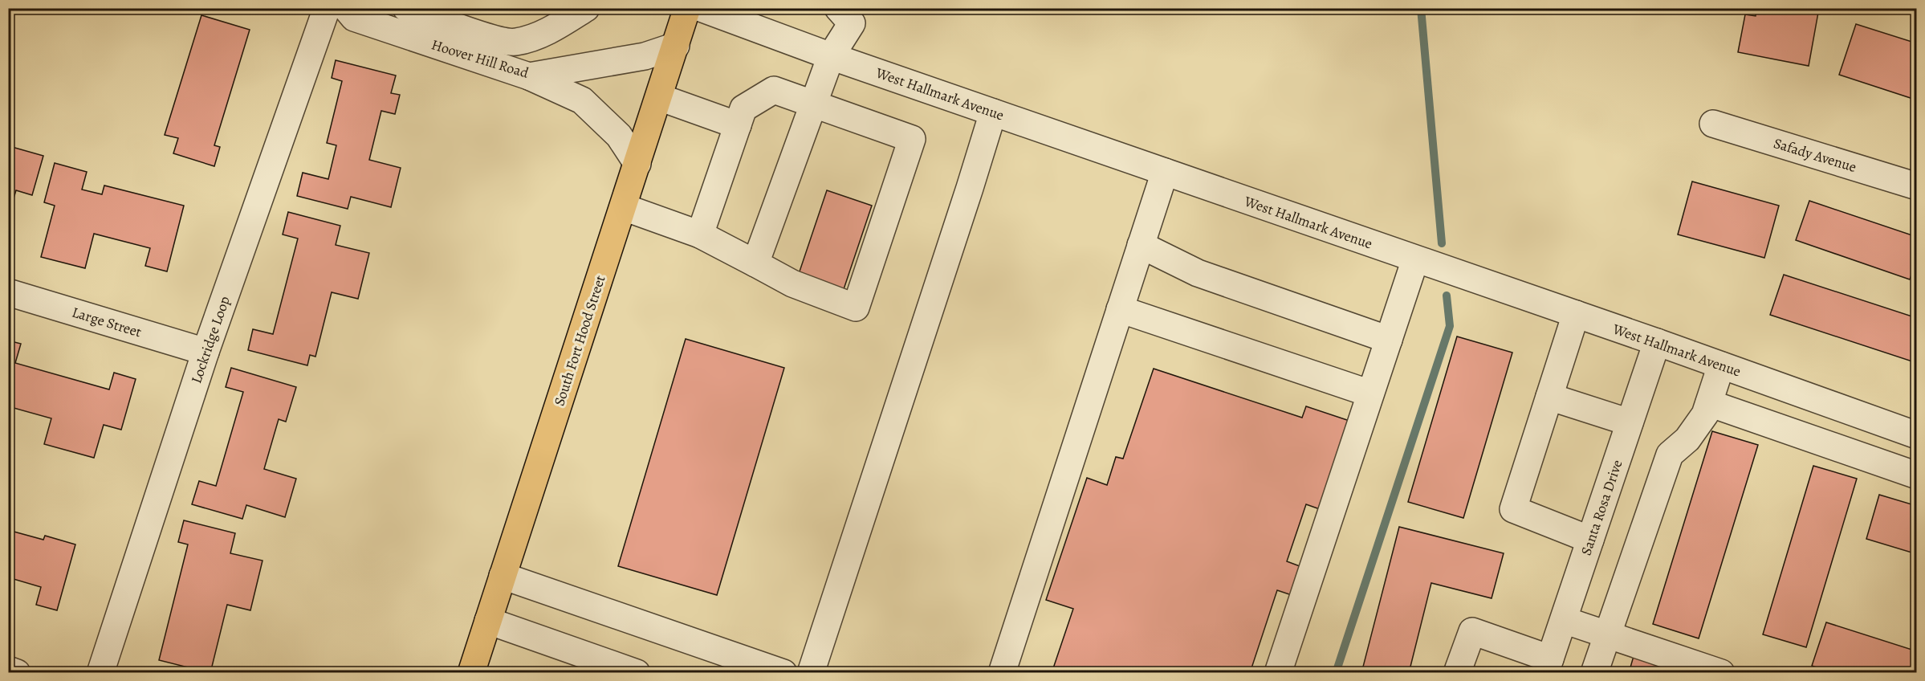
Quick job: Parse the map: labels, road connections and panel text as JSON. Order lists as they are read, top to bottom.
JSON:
{
  "streets": {
    "main road": ["South Fort Hood Street"],
    "street": [
      "Hoover Hill Road",
      "West Hallmark Avenue",
      "Safady Avenue",
      "Large Street",
      "Lockridge Loop",
      "Santa Rosa Drive"
    ]
  },
  "crossings": [
    ["Hoover Hill Road", "South Fort Hood Street"],
    ["West Hallmark Avenue", "Santa Rosa Drive"],
    ["Large Street", "Lockridge Loop"]
  ]
}
